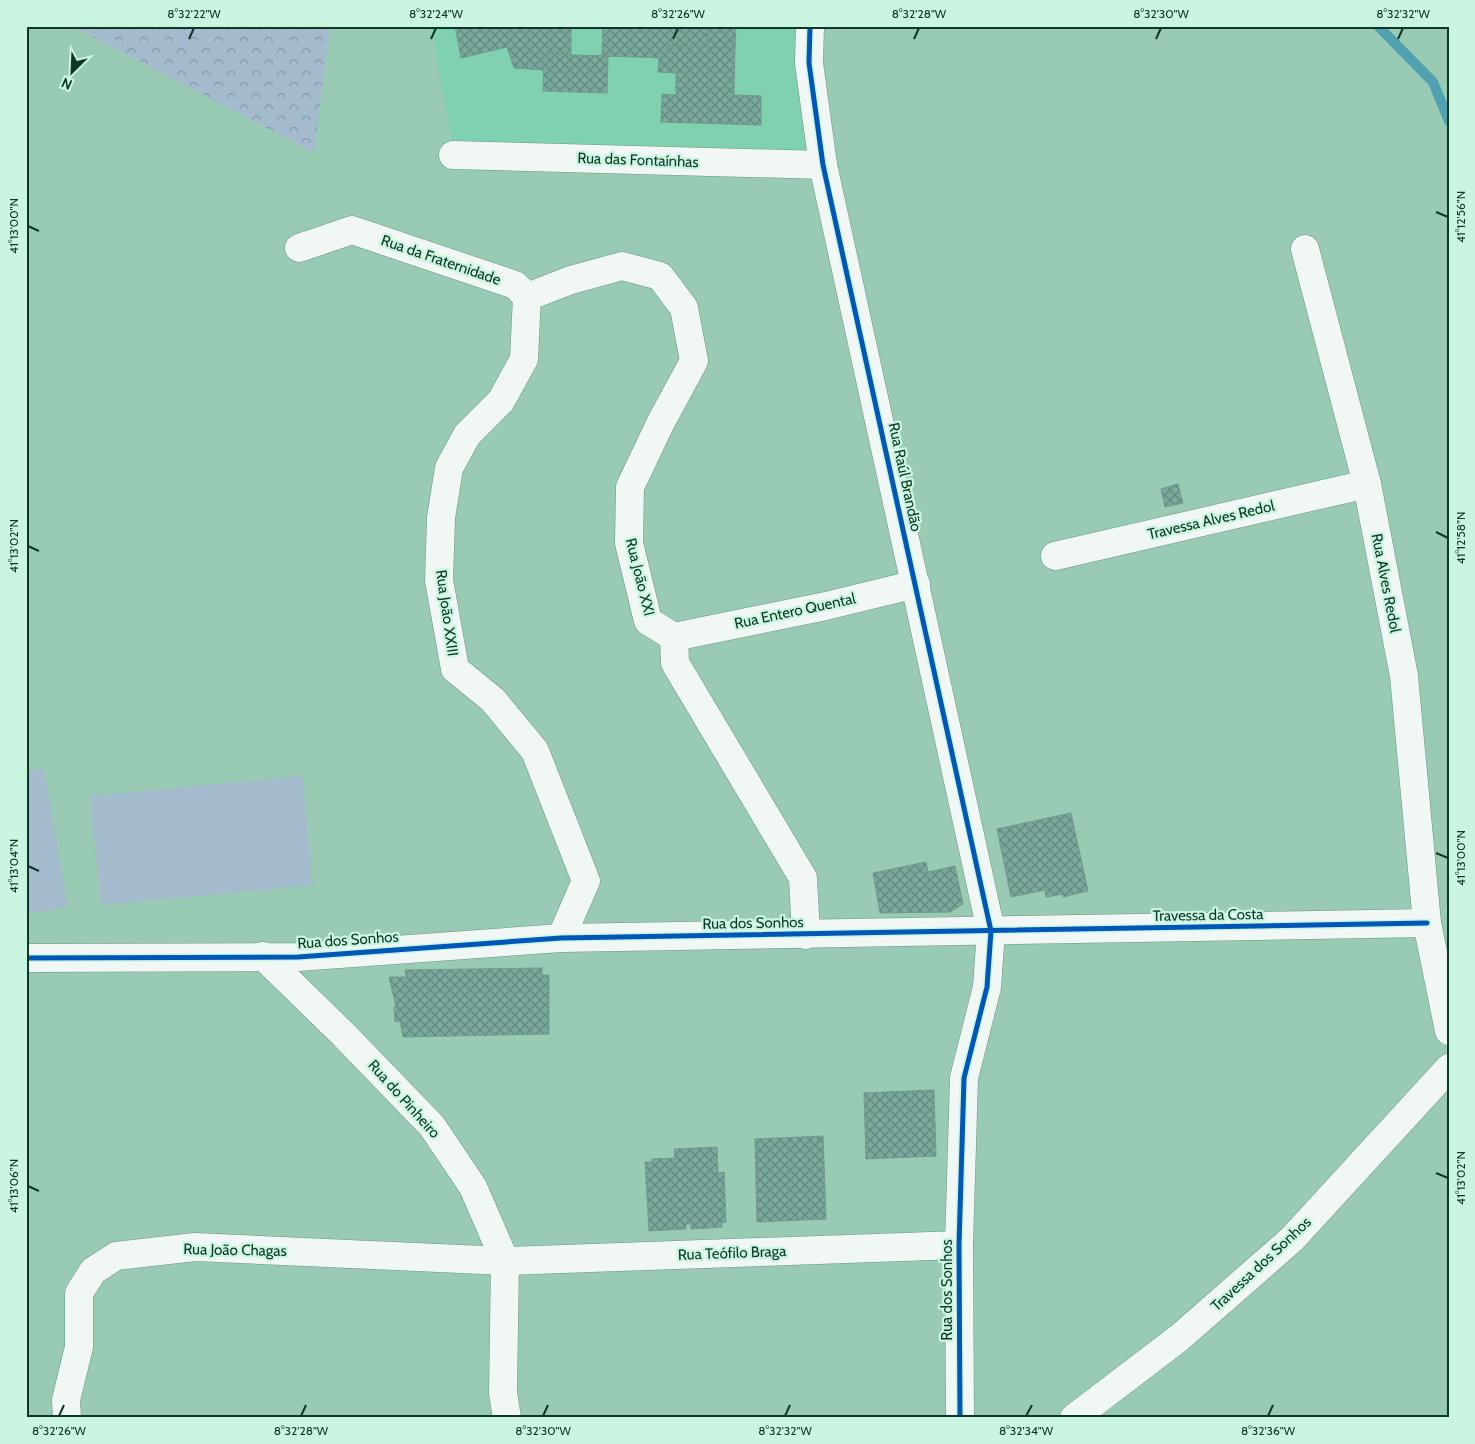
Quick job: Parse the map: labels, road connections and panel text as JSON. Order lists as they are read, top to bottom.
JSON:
{
  "streets": {
    "street": [
      "Rua das Fontaínhas",
      "Rua da Fraternidade",
      "Rua Raúl Brandão",
      "Travessa Alves Redol",
      "Rua João XXI",
      "Rua Alves Redol",
      "Rua Entero Quental",
      "Rua João XXIII",
      "Travessa da Costa",
      "Rua dos Sonhos",
      "Rua do Pinheiro",
      "Rua João Chagas",
      "Rua Teófilo Braga",
      "Travessa dos Sonhos"
    ]
  },
  "crossings": [
    ["Rua das Fontaínhas", "Rua Raúl Brandão"],
    ["Rua da Fraternidade", "Rua João XXI"],
    ["Rua da Fraternidade", "Rua João XXIII"],
    ["Rua Raúl Brandão", "Rua Entero Quental"],
    ["Rua Raúl Brandão", "Travessa da Costa"],
    ["Rua Raúl Brandão", "Rua dos Sonhos"],
    ["Travessa Alves Redol", "Rua Alves Redol"],
    ["Rua João XXI", "Rua Entero Quental"],
    ["Rua João XXI", "Rua João XXIII"],
    ["Rua Alves Redol", "Travessa da Costa"],
    ["Rua João XXIII", "Rua dos Sonhos"],
    ["Travessa da Costa", "Rua dos Sonhos"],
    ["Rua dos Sonhos", "Rua do Pinheiro"],
    ["Rua dos Sonhos", "Rua Teófilo Braga"],
    ["Rua do Pinheiro", "Rua João Chagas"],
    ["Rua do Pinheiro", "Rua Teófilo Braga"],
    ["Rua João Chagas", "Rua Teófilo Braga"]
  ],
  "north": "bottom left",
  "coordinates": [
    "8°32'22\"W",
    "8°32'24\"W",
    "8°32'26\"W",
    "8°32'28\"W",
    "8°32'30\"W",
    "8°32'32\"W",
    "41°12'56\"N",
    "41°13'00\"N",
    "41°12'58\"N",
    "41°13'02\"N",
    "41°13'04\"N",
    "41°13'06\"N",
    "8°32'34\"W",
    "8°32'36\"W"
  ]
}
